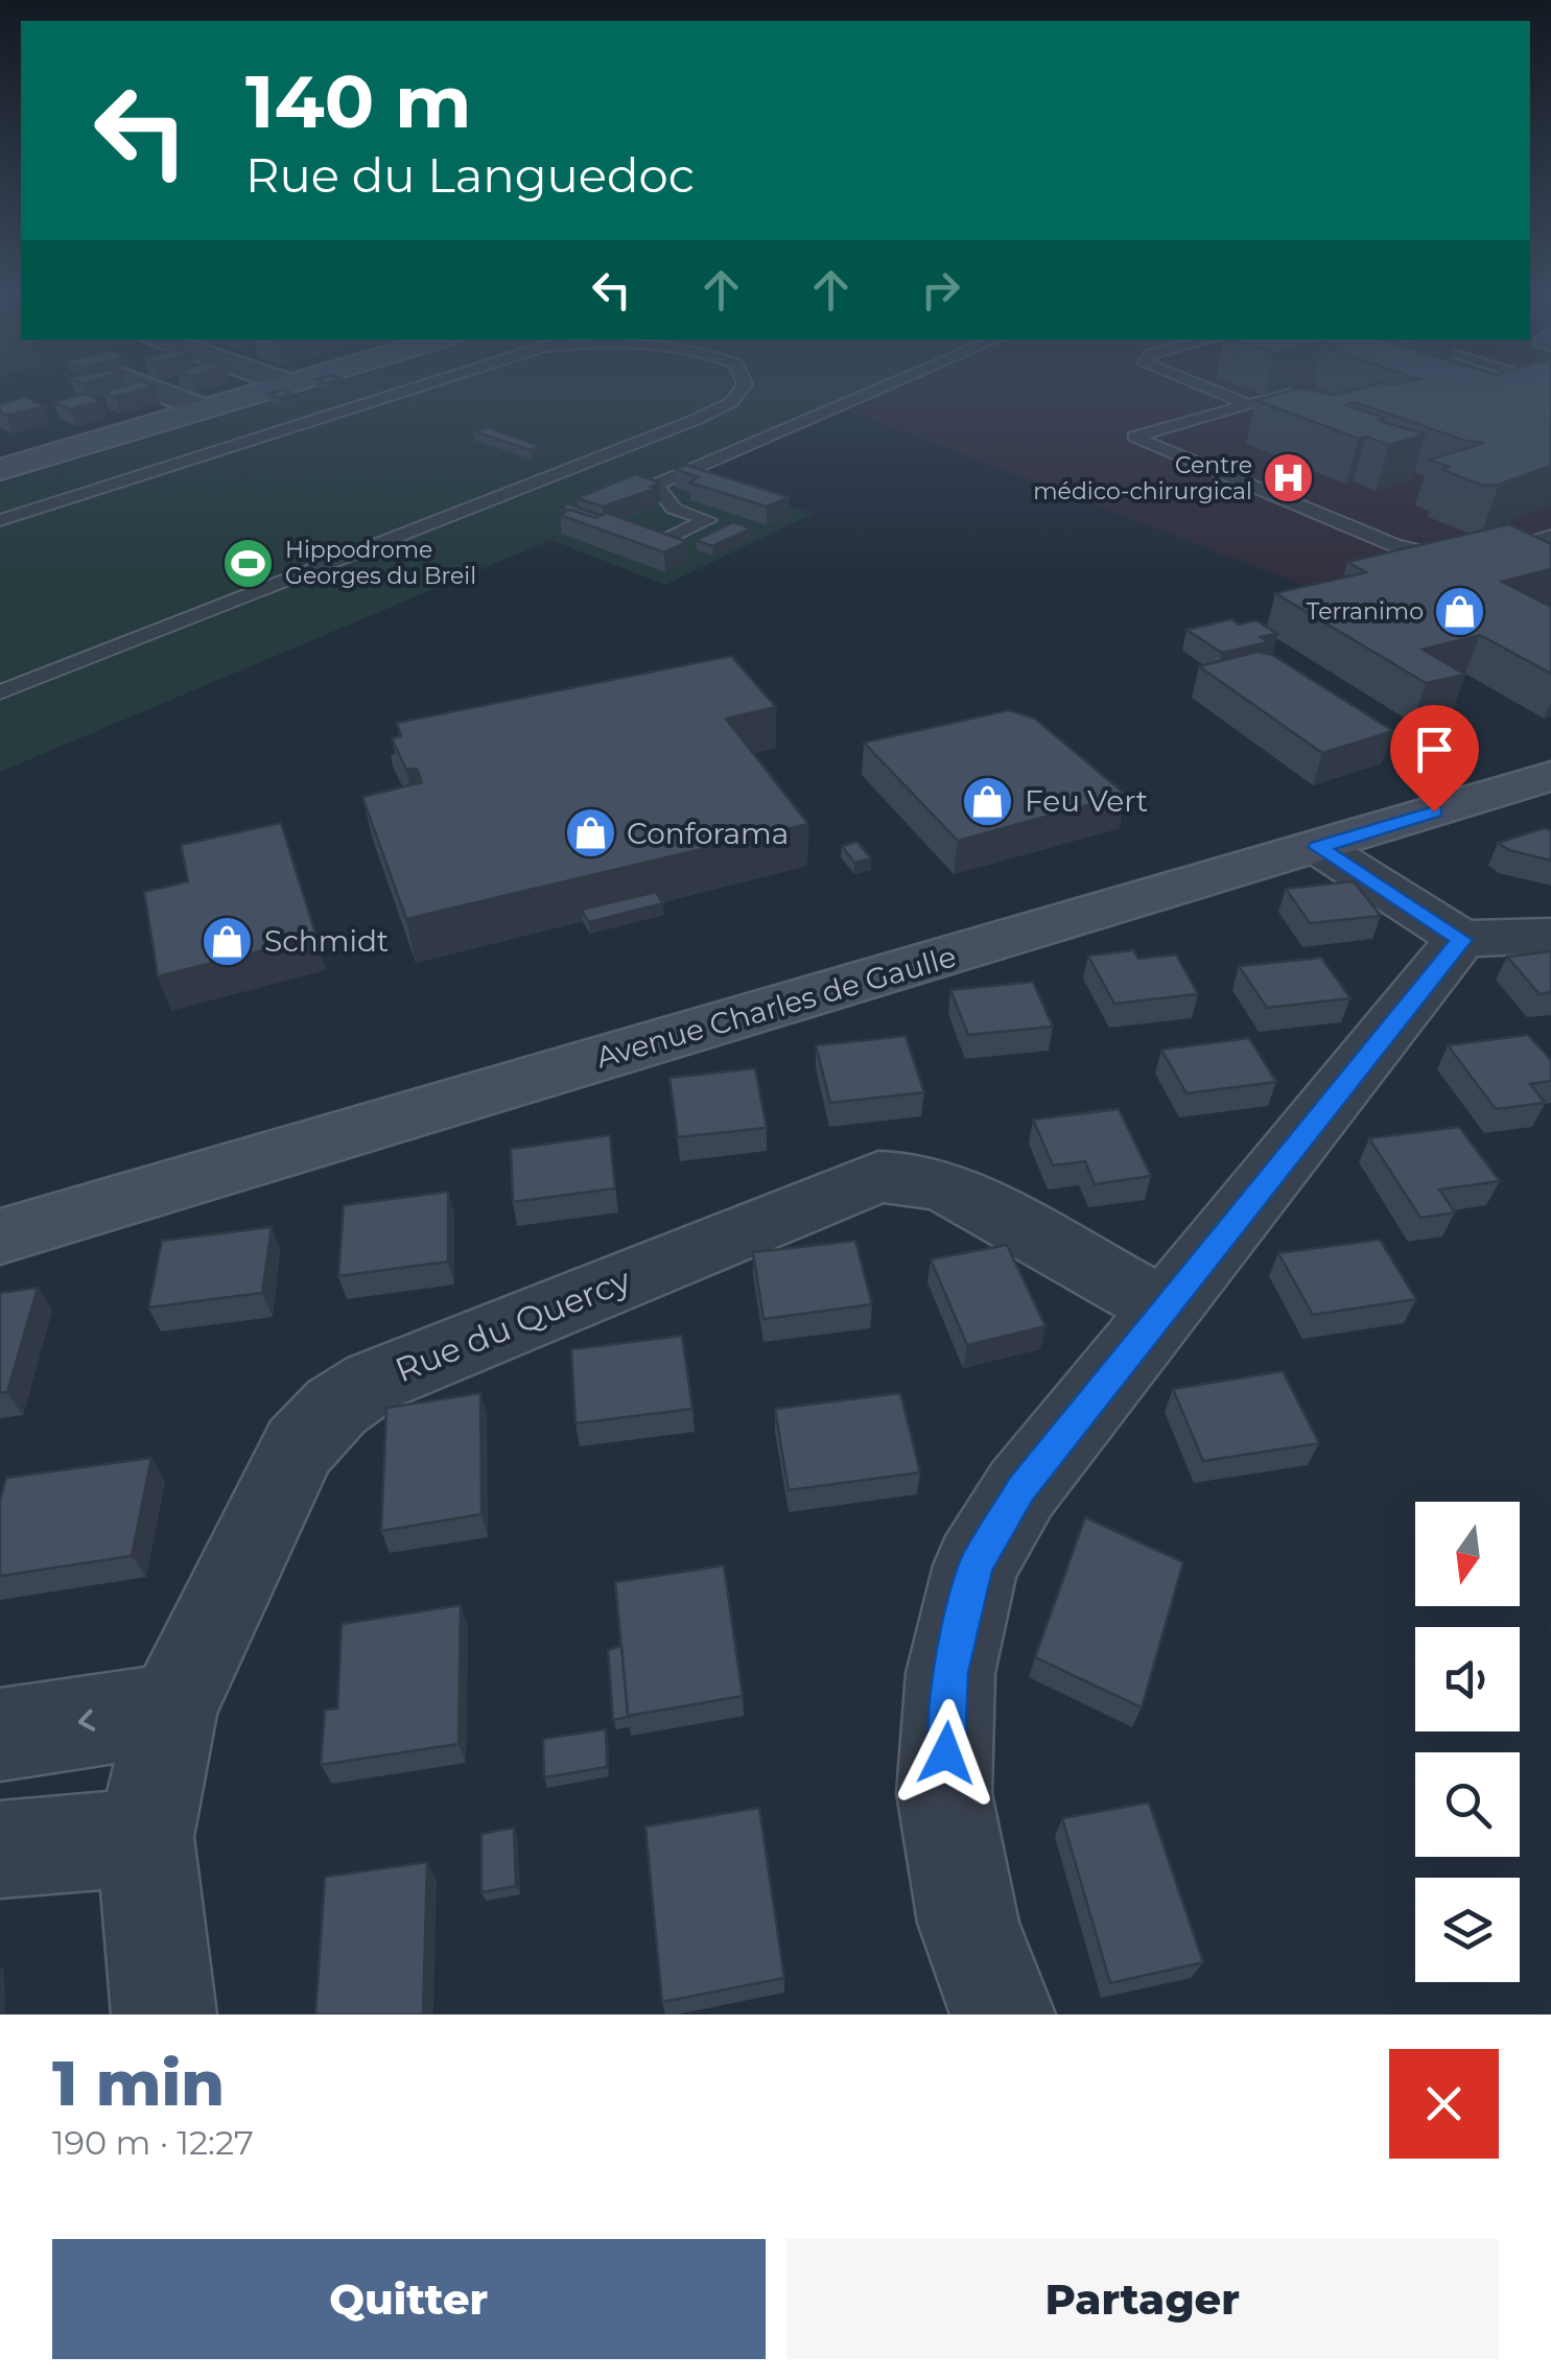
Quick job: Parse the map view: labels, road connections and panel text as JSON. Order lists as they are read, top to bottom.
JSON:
{
  "streets": {
    "main road": ["Avenue Charles de Gaulle"],
    "street": ["Rue du Quercy"]
  },
  "places": {
    "hospital": ["Centre médico-chirurgical"],
    "sports": ["Hippodrome Georges du Breil"],
    "shop": [
      "Terranimo",
      "Feu Vert",
      "Conforama",
      "Schmidt"
    ]
  },
  "north": "bottom",
  "page": {
    "turn": ["140 m", "Rue du Languedoc"],
    "heading": ["1 min", "190 m · 12:27"],
    "buttons": ["Quitter", "Partager"]
  }
}
